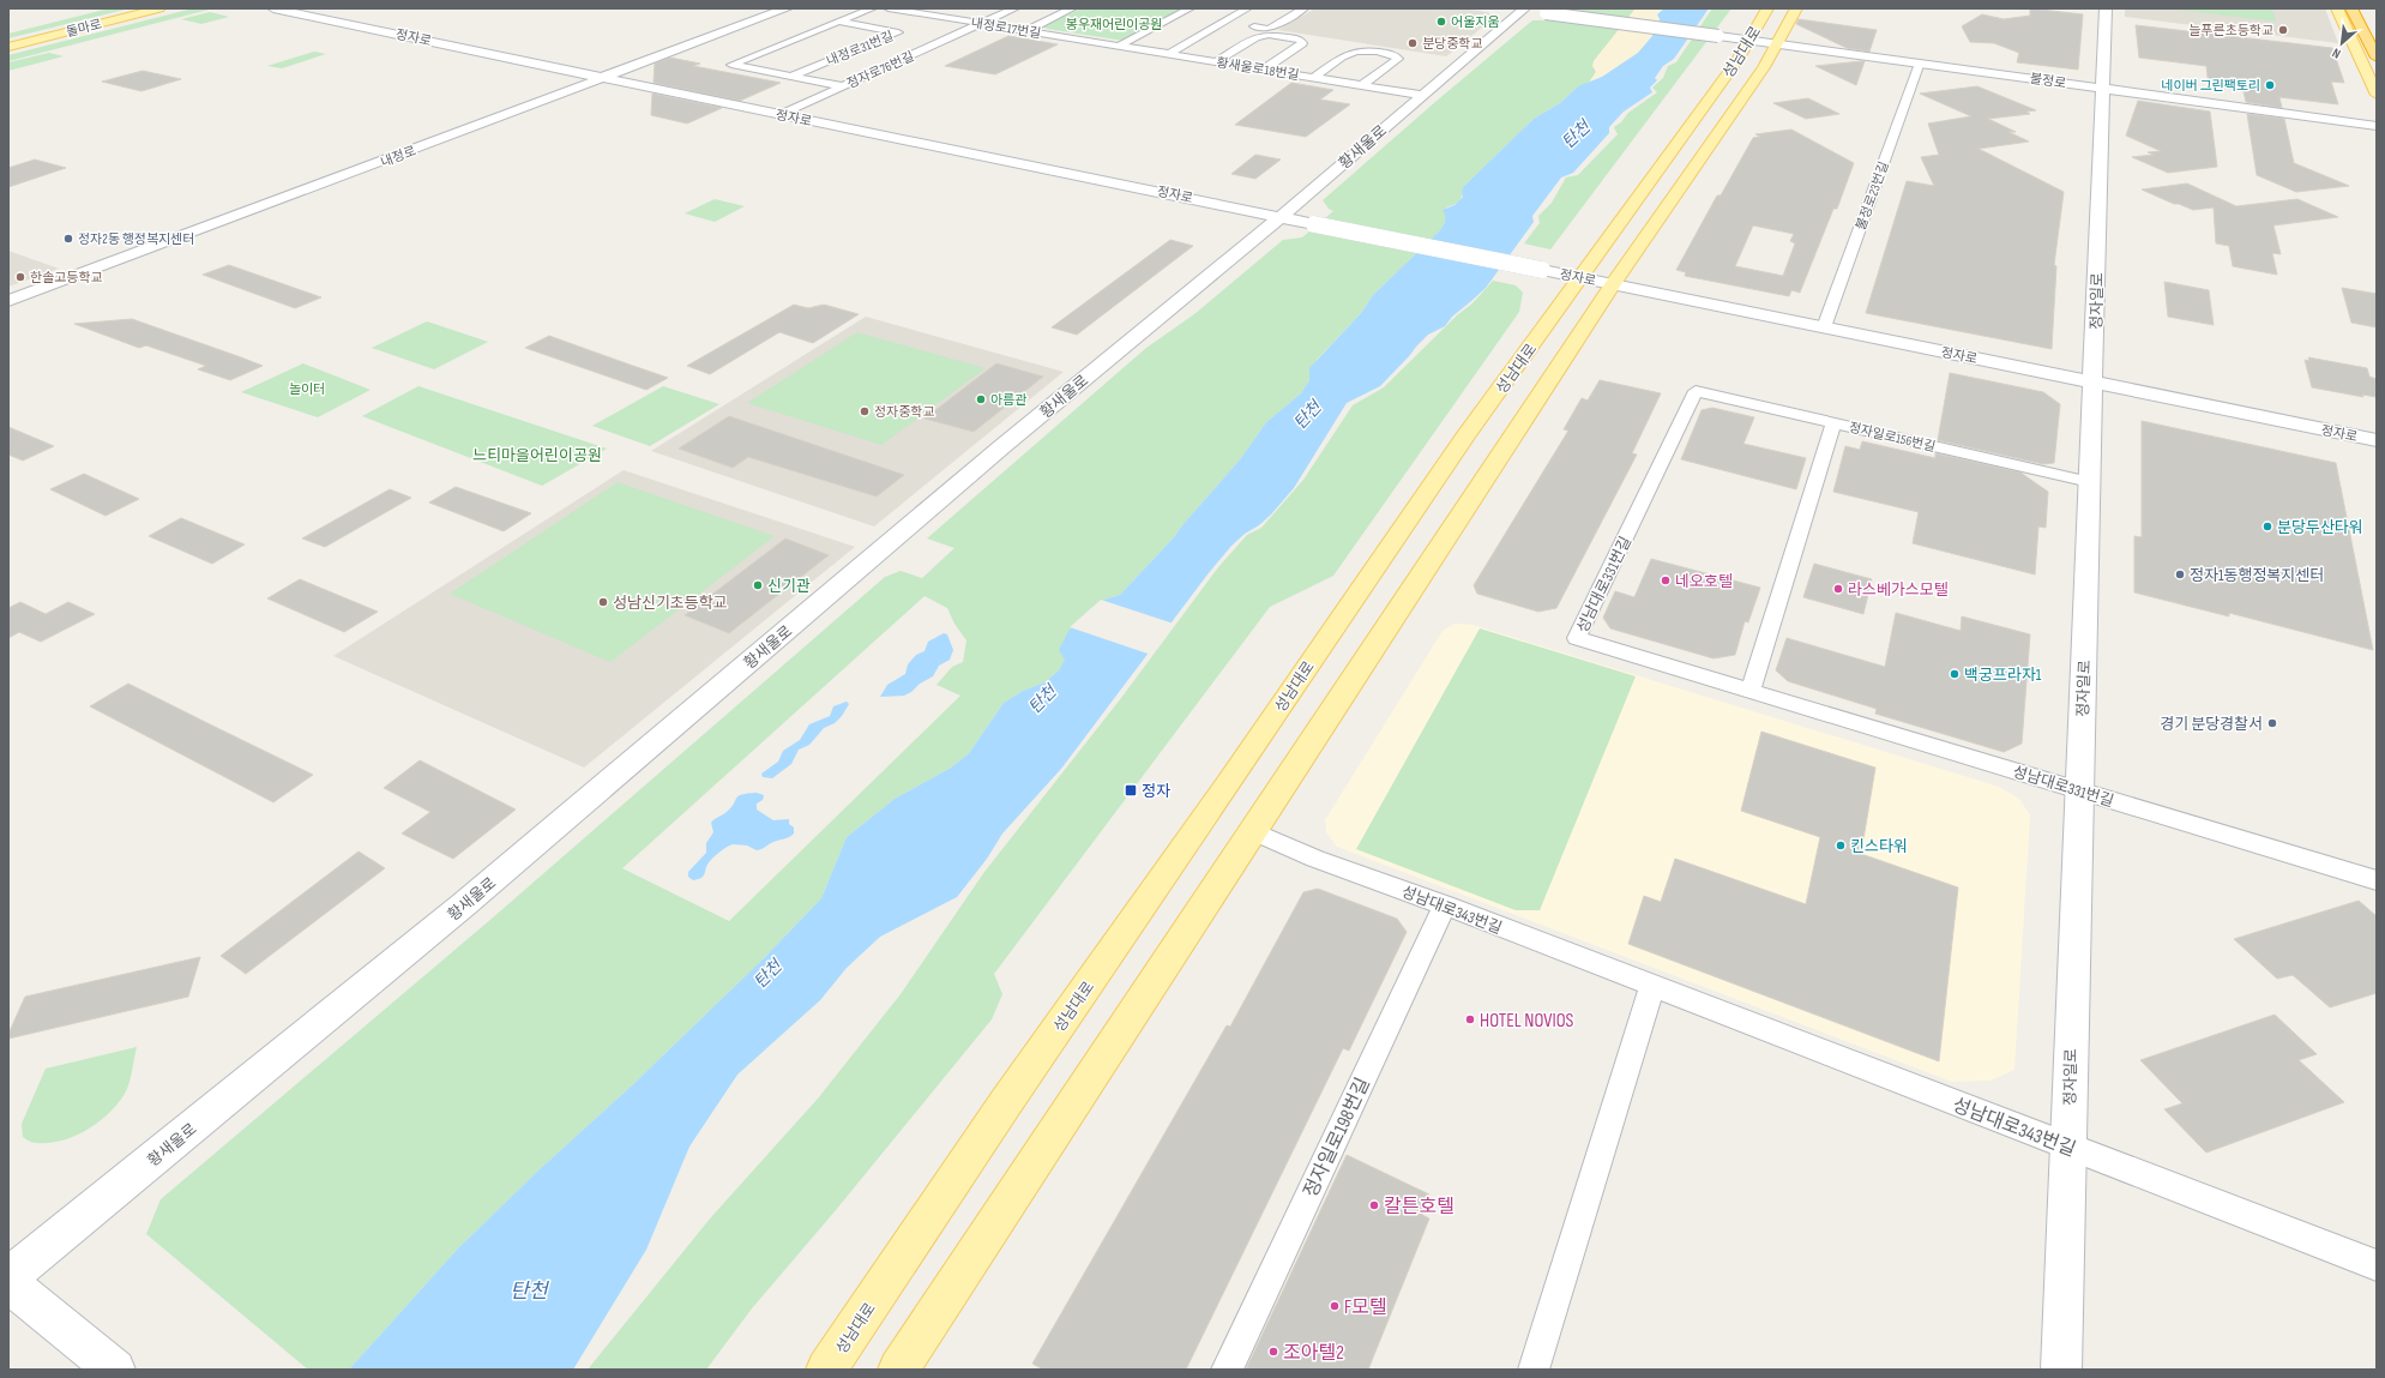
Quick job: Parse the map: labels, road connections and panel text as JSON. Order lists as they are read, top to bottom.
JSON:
{
  "streets": {
    "main road": ["돌마로", "성남대로"],
    "street": [
      "내정로17번길",
      "정자로",
      "내정로31번길",
      "황새울로18번길",
      "정자로76번길",
      "불정로",
      "황새울로",
      "내정로",
      "불정로23번길",
      "정자일로",
      "정자일로156번길",
      "성남대로331번길",
      "성남대로343번길",
      "정자일로198번길"
    ]
  },
  "crossings": [
    ["내정로17번길", "황새울로18번길"],
    ["내정로17번길", "정자로76번길"],
    ["정자로", "성남대로"],
    ["정자로", "정자로76번길"],
    ["정자로", "황새울로"],
    ["정자로", "내정로"],
    ["정자로", "불정로23번길"],
    ["정자로", "정자일로"],
    ["내정로31번길", "정자로76번길"],
    ["성남대로", "불정로"],
    ["성남대로", "성남대로343번길"],
    ["황새울로18번길", "황새울로"],
    ["불정로", "황새울로"],
    ["불정로", "불정로23번길"],
    ["불정로", "정자일로"],
    ["정자일로", "정자일로156번길"],
    ["정자일로", "성남대로331번길"],
    ["정자일로", "성남대로343번길"],
    ["정자일로156번길", "성남대로331번길"],
    ["성남대로343번길", "정자일로198번길"]
  ],
  "water": ["탄천"],
  "parks": ["봉우재어린이공원", "놀이터", "느티마을어린이공원"],
  "places": {
    "other": [
      "어울지움",
      "늘푸른초등학교",
      "분당중학교",
      "네이버 그린팩토리",
      "정자2동 행정복지센터",
      "한솔고등학교",
      "아름관",
      "정자중학교",
      "분당두산타워",
      "정자1동행정복지센터",
      "네오호텔",
      "신기관",
      "라스베가스모텔",
      "성남신기초등학교",
      "백궁프라자1",
      "경기 분당경찰서",
      "킨스타워",
      "HOTEL NOVIOS",
      "칼튼호텔",
      "F모텔",
      "조아텔2"
    ],
    "transit": ["정자"]
  },
  "north": "bottom left"
}
